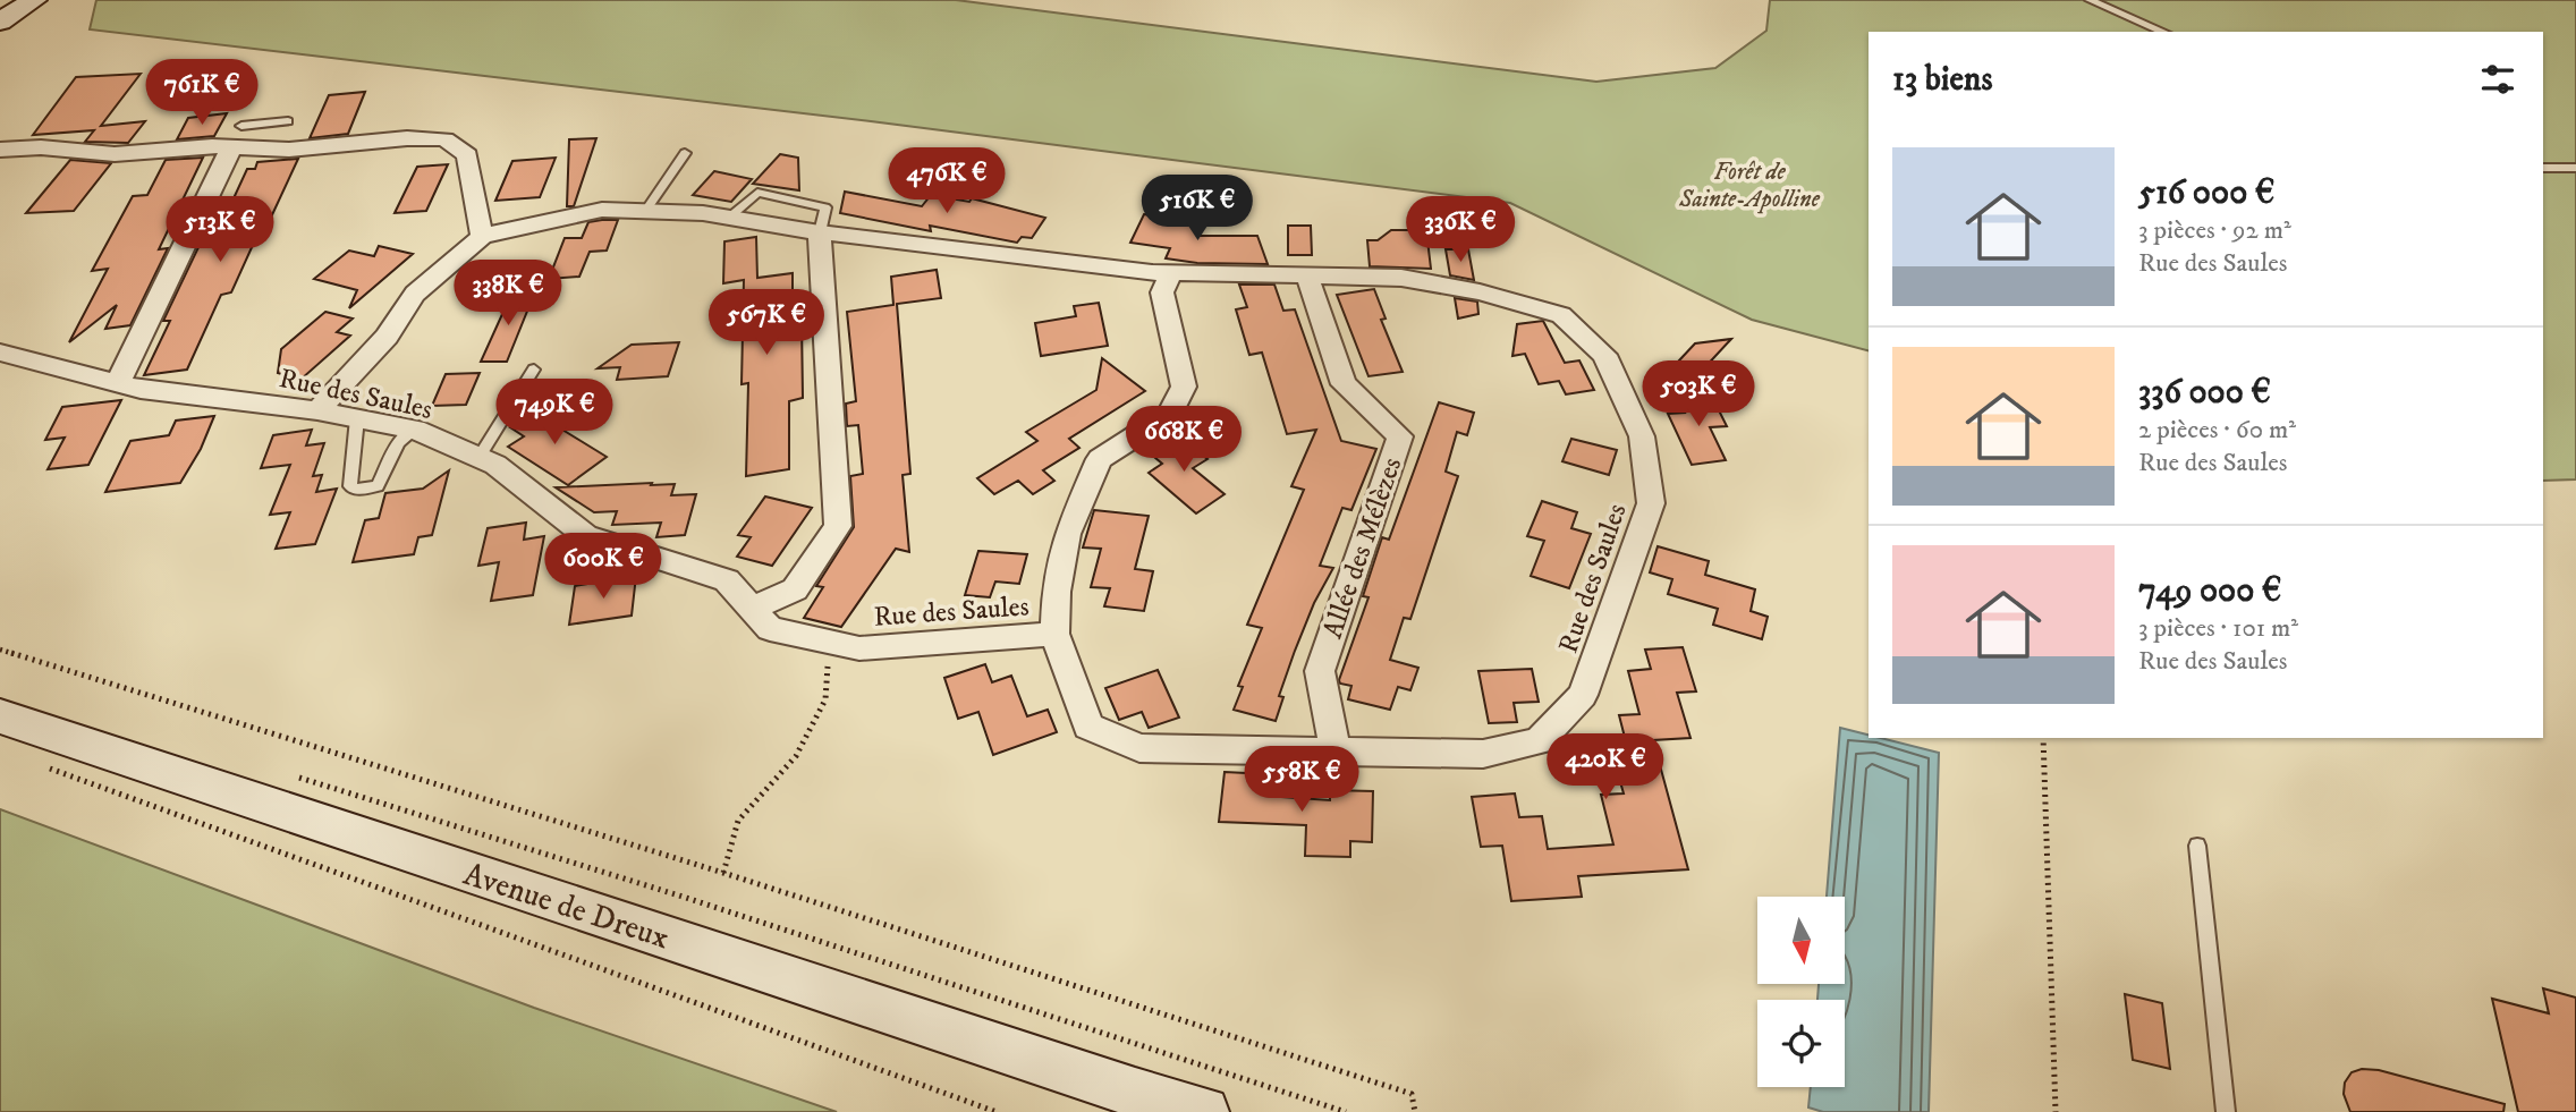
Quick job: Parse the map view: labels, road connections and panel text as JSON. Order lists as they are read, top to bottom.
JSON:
{
  "streets": {
    "main road": ["Avenue de Dreux"],
    "street": ["Rue des Saules", "Allée des Mélèzes"]
  },
  "crossings": [
    ["Rue des Saules", "Allée des Mélèzes"]
  ],
  "parks": ["Forêt de Sainte-Apolline"],
  "north": "bottom",
  "page": {
    "heading": "13 biens",
    "price": [
      "761K €",
      "476K €",
      "516K €",
      "513K €",
      "336K €",
      "338K €",
      "567K €",
      "503K €",
      "749K €",
      "668K €",
      "600K €",
      "420K €",
      "558K €"
    ],
    "list": [
      {
        "name": "516 000 €",
        "note": "3 pièces · 92 m² · Rue des Saules"
      },
      {
        "name": "336 000 €",
        "note": "2 pièces · 60 m² · Rue des Saules"
      },
      {
        "name": "749 000 €",
        "note": "3 pièces · 101 m² · Rue des Saules"
      }
    ]
  }
}
